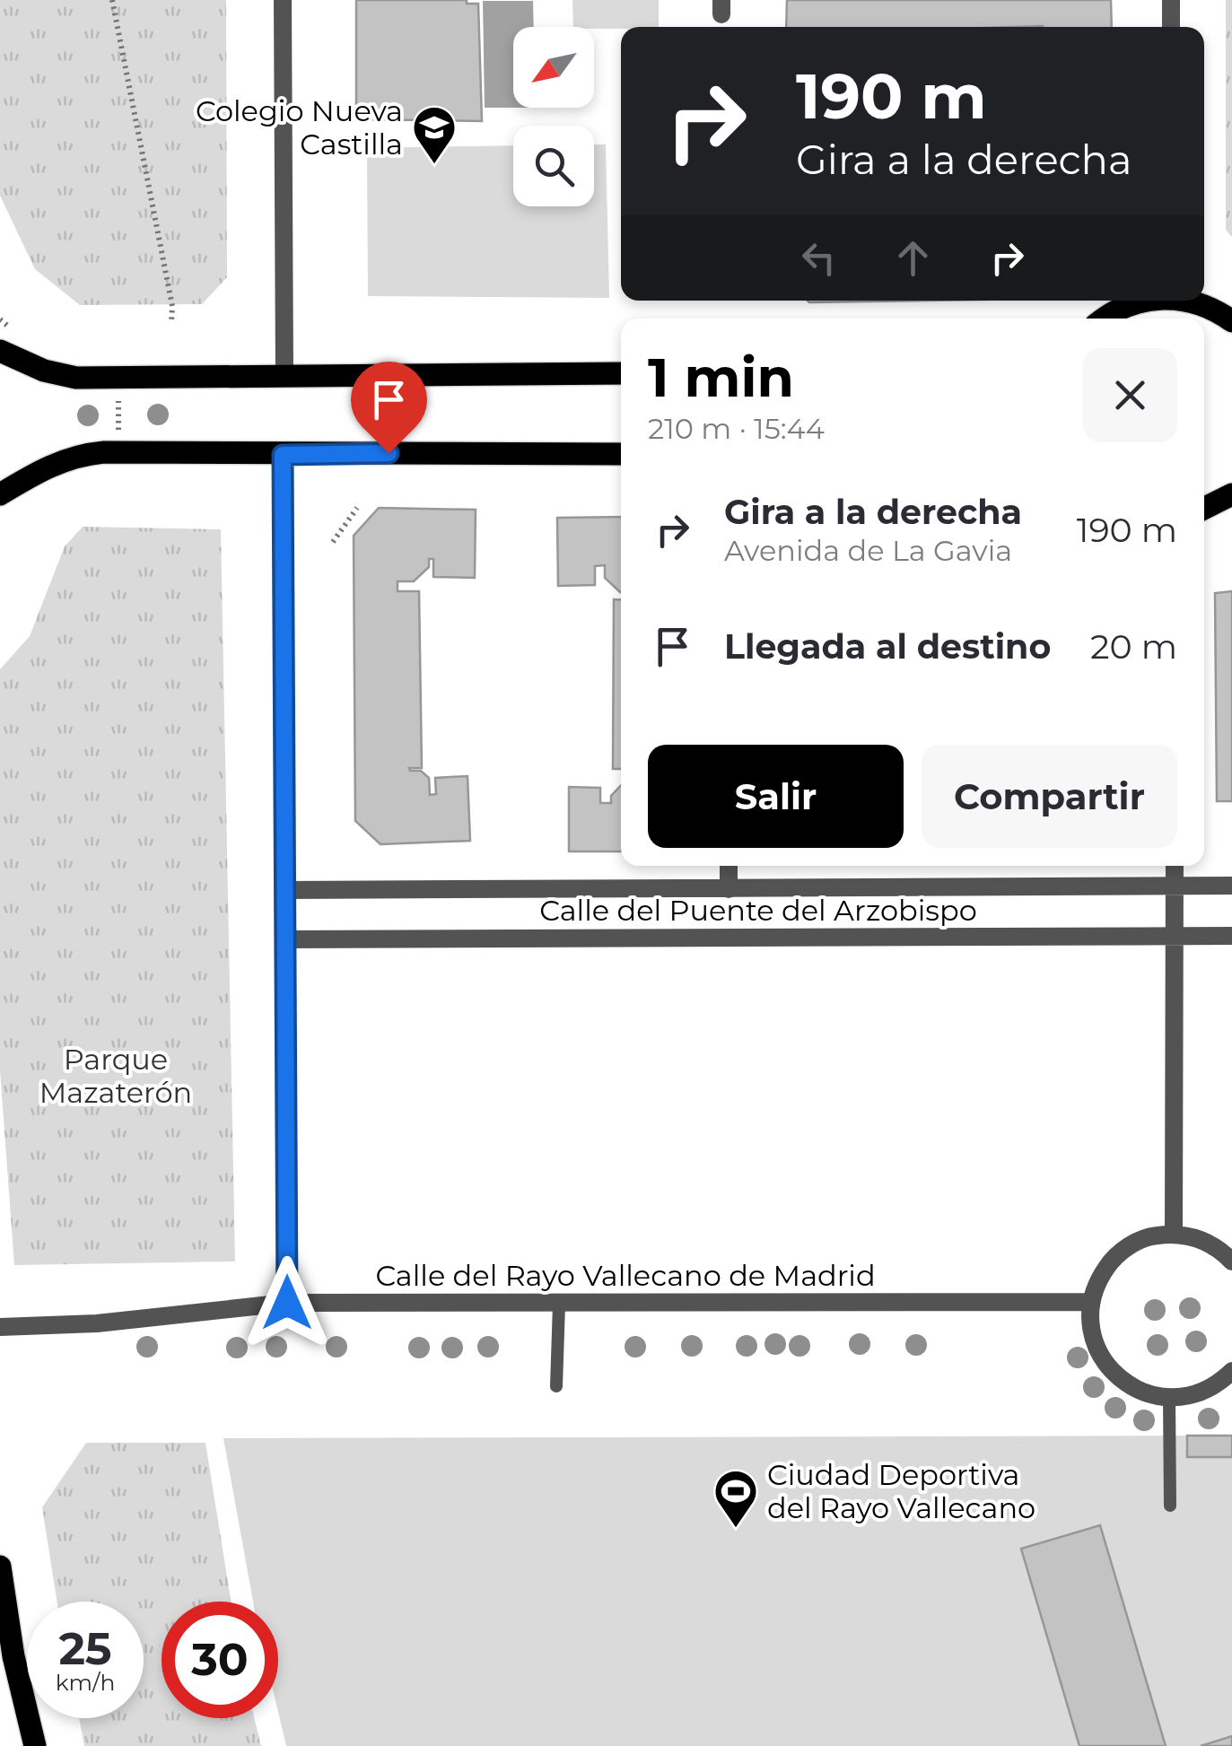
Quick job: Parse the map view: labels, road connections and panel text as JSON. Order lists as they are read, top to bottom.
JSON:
{
  "streets": {
    "street": ["Calle del Puente del Arzobispo", "Calle del Rayo Vallecano de Madrid"]
  },
  "parks": ["Parque Mazaterón"],
  "places": {
    "school or university": ["Colegio Nueva Castilla"],
    "sports": ["Ciudad Deportiva del Rayo Vallecano"]
  },
  "north": "bottom left",
  "page": {
    "turn": ["190 m", "Gira a la derecha"],
    "heading": ["1 min", "210 m · 15:44"],
    "list": [
      {
        "name": "Gira a la derecha",
        "note": "Avenida de La Gavia",
        "value": "190 m"
      },
      {
        "name": "Llegada al destino",
        "value": "20 m"
      }
    ],
    "buttons": ["Salir", "Compartir"],
    "speed": "25 km/h",
    "limit": "30"
  }
}
